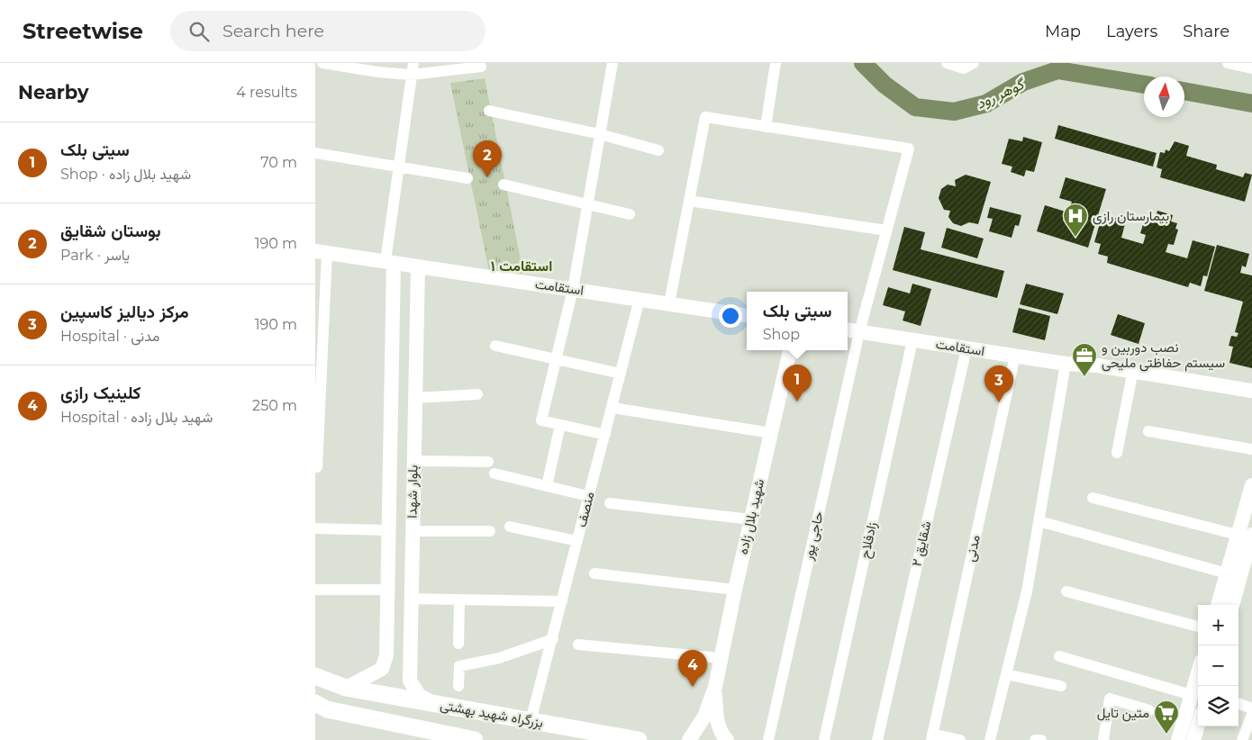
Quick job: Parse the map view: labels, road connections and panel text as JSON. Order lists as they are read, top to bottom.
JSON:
{
  "streets": {
    "highway": ["بزرگراه شهید بهشتی"],
    "main road": ["استقامت", "بلوار شهدا", "شهید بلال زاده"],
    "street": [
      "منصف",
      "حاجی پور",
      "زادفلاح",
      "شقایق ۲",
      "مدنی"
    ]
  },
  "crossings": [
    ["استقامت", "بلوار شهدا"],
    ["استقامت", "منصف"],
    ["استقامت", "حاجی پور"],
    ["استقامت", "زادفلاح"],
    ["استقامت", "شقایق ۲"],
    ["استقامت", "مدنی"],
    ["بلوار شهدا", "بزرگراه شهید بهشتی"],
    ["منصف", "بزرگراه شهید بهشتی"]
  ],
  "districts": ["استقامت ۱"],
  "water": ["گوهر رود"],
  "places": {
    "hospital": ["بیمارستان رازی"],
    "office": ["نصب دوربین و سیستم حفاظتی ملیحی"],
    "supermarket": ["متین تایل"]
  },
  "north": "top",
  "page": {
    "header": "Streetwise",
    "search": "Search here",
    "nav": ["Map", "Layers", "Share"],
    "heading": ["Nearby", "4 results"],
    "list": [
      {
        "mark": "1",
        "name": "سیتی بلک",
        "note": "Shop · شهید بلال زاده",
        "value": "70 m"
      },
      {
        "mark": "2",
        "name": "بوستان شقایق",
        "note": "Park · یاسر",
        "value": "190 m"
      },
      {
        "mark": "3",
        "name": "مرکز دیالیز کاسپین",
        "note": "Hospital · مدنی",
        "value": "190 m"
      },
      {
        "mark": "4",
        "name": "کلینیک رازی",
        "note": "Hospital · شهید بلال زاده",
        "value": "250 m"
      }
    ],
    "pins": [
      "2",
      "1",
      "3",
      "4"
    ],
    "popup": ["سیتی بلک", "Shop"],
    "map_buttons": ["+", "−"]
  }
}
